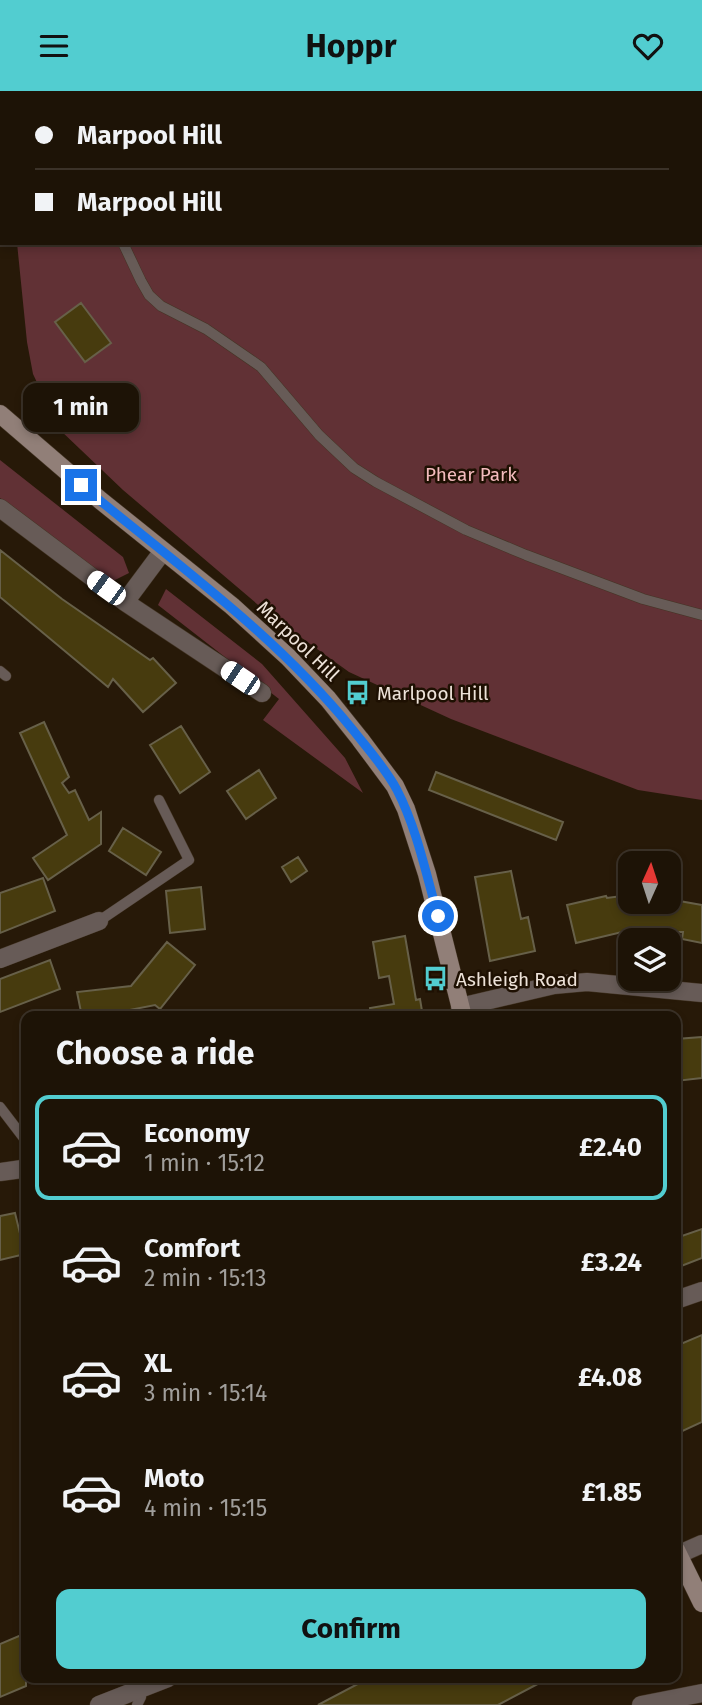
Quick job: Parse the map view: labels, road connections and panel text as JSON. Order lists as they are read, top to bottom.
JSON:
{
  "streets": {
    "street": ["Marpool Hill"]
  },
  "parks": ["Phear Park"],
  "places": {
    "bus stop": ["Marlpool Hill", "Ashleigh Road"]
  },
  "north": "top",
  "page": {
    "header": "Hoppr",
    "banner": ["Marpool Hill", "Marpool Hill"],
    "bubble": "1 min",
    "heading": "Choose a ride",
    "list": [
      {
        "name": "Economy",
        "note": "1 min · 15:12",
        "value": "£2.40"
      },
      {
        "name": "Comfort",
        "note": "2 min · 15:13",
        "value": "£3.24"
      },
      {
        "name": "XL",
        "note": "3 min · 15:14",
        "value": "£4.08"
      },
      {
        "name": "Moto",
        "note": "4 min · 15:15",
        "value": "£1.85"
      }
    ],
    "buttons": "Confirm"
  }
}
